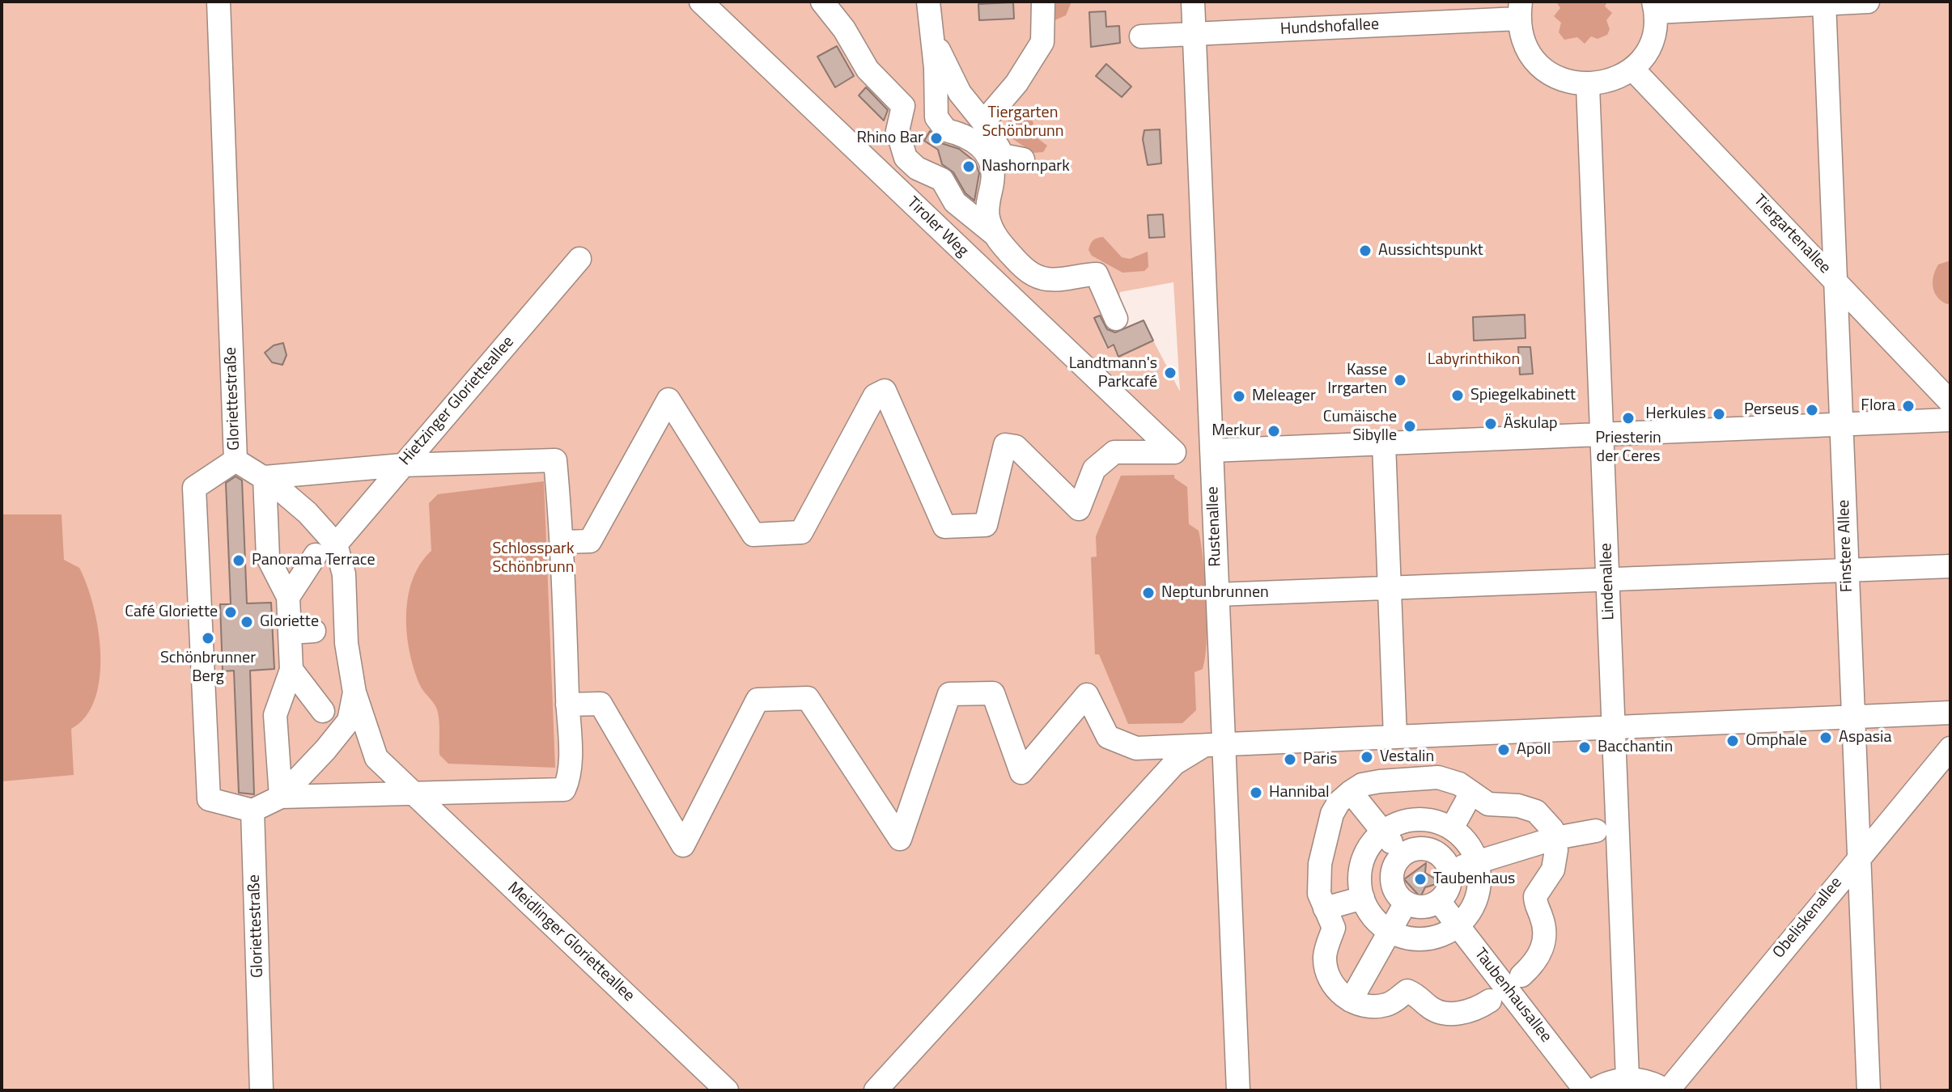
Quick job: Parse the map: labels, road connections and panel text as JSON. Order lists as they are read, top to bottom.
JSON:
{
  "streets": {
    "street": [
      "Hundshofallee",
      "Tiroler Weg",
      "Tiergartenallee",
      "Gloriettestraße",
      "Hietzinger Glorietteallee",
      "Rustenallee",
      "Finstere Allee",
      "Lindenallee",
      "Obeliskenallee",
      "Meidlinger Glorietteallee",
      "Taubenhausallee"
    ]
  },
  "crossings": [
    ["Hundshofallee", "Rustenallee"],
    ["Tiergartenallee", "Finstere Allee"],
    ["Finstere Allee", "Obeliskenallee"]
  ],
  "parks": ["Tiergarten Schönbrunn", "Labyrinthikon", "Schlosspark Schönbrunn"],
  "places": [
    "Rhino Bar",
    "Nashornpark",
    "Aussichtspunkt",
    "Landtmann's Parkcafé",
    "Kasse Irrgarten",
    "Spiegelkabinett",
    "Meleager",
    "Flora",
    "Perseus",
    "Herkules",
    "Priesterin der Ceres",
    "Äskulap",
    "Cumäische Sibylle",
    "Merkur",
    "Panorama Terrace",
    "Neptunbrunnen",
    "Café Gloriette",
    "Gloriette",
    "Schönbrunner Berg",
    "Aspasia",
    "Omphale",
    "Bacchantin",
    "Apoll",
    "Vestalin",
    "Paris",
    "Hannibal",
    "Taubenhaus"
  ]
}
